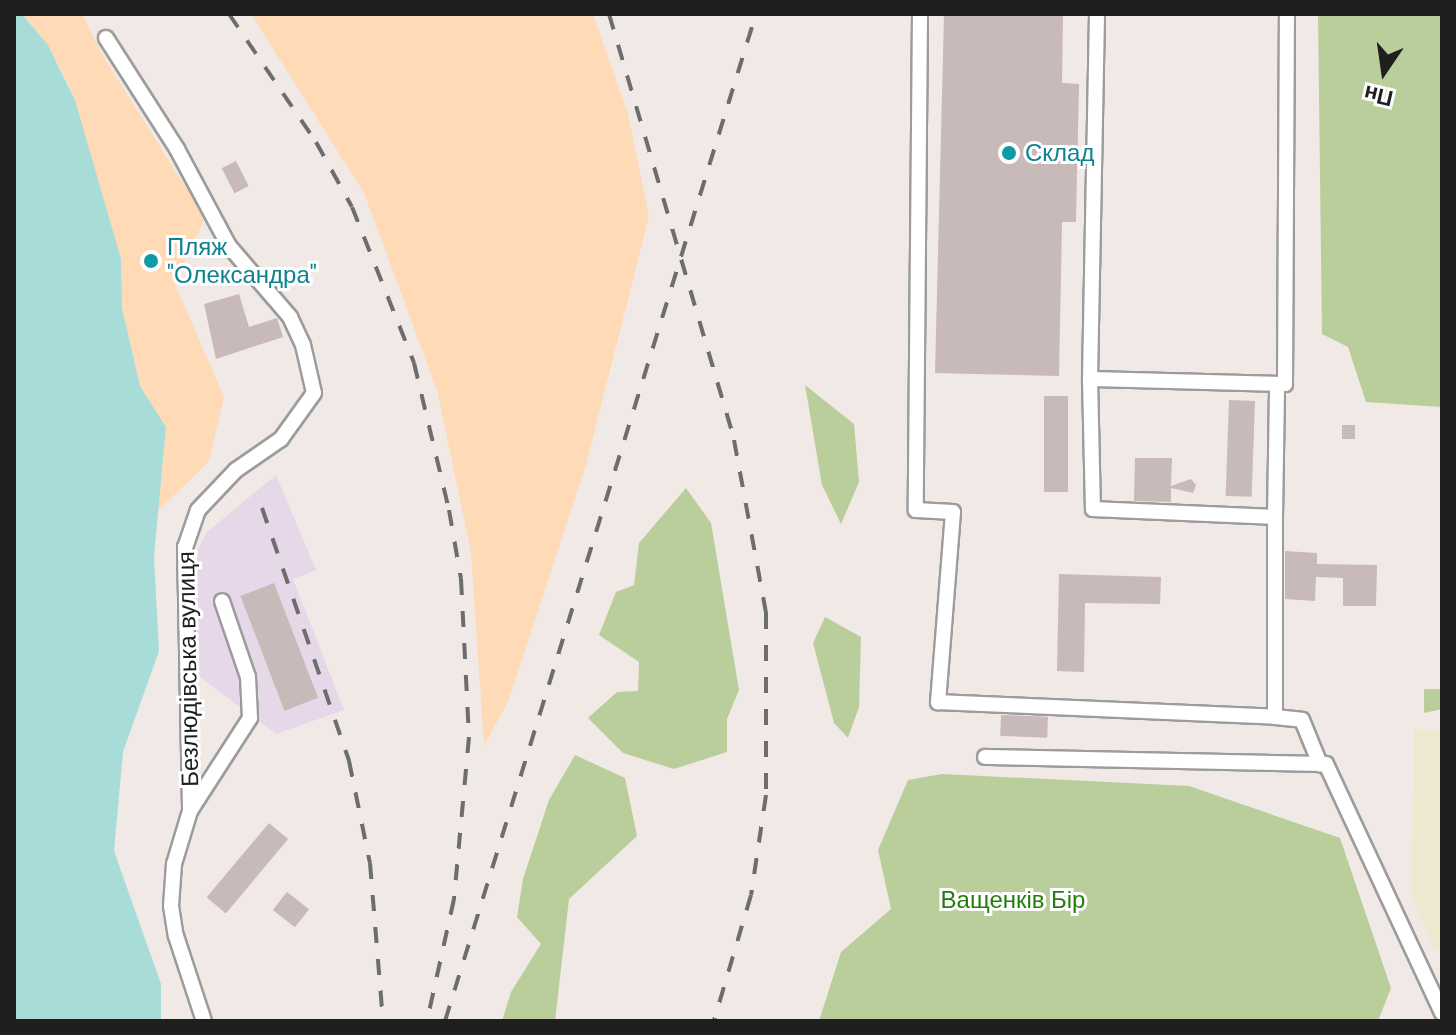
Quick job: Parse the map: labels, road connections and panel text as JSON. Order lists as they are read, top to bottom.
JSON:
{
  "streets": {
    "street": ["Безлюдівська вулиця"]
  },
  "parks": ["Ващенків Бір"],
  "places": ["Склад", "Пляж \"Олександра\""],
  "north": "bottom"
}
